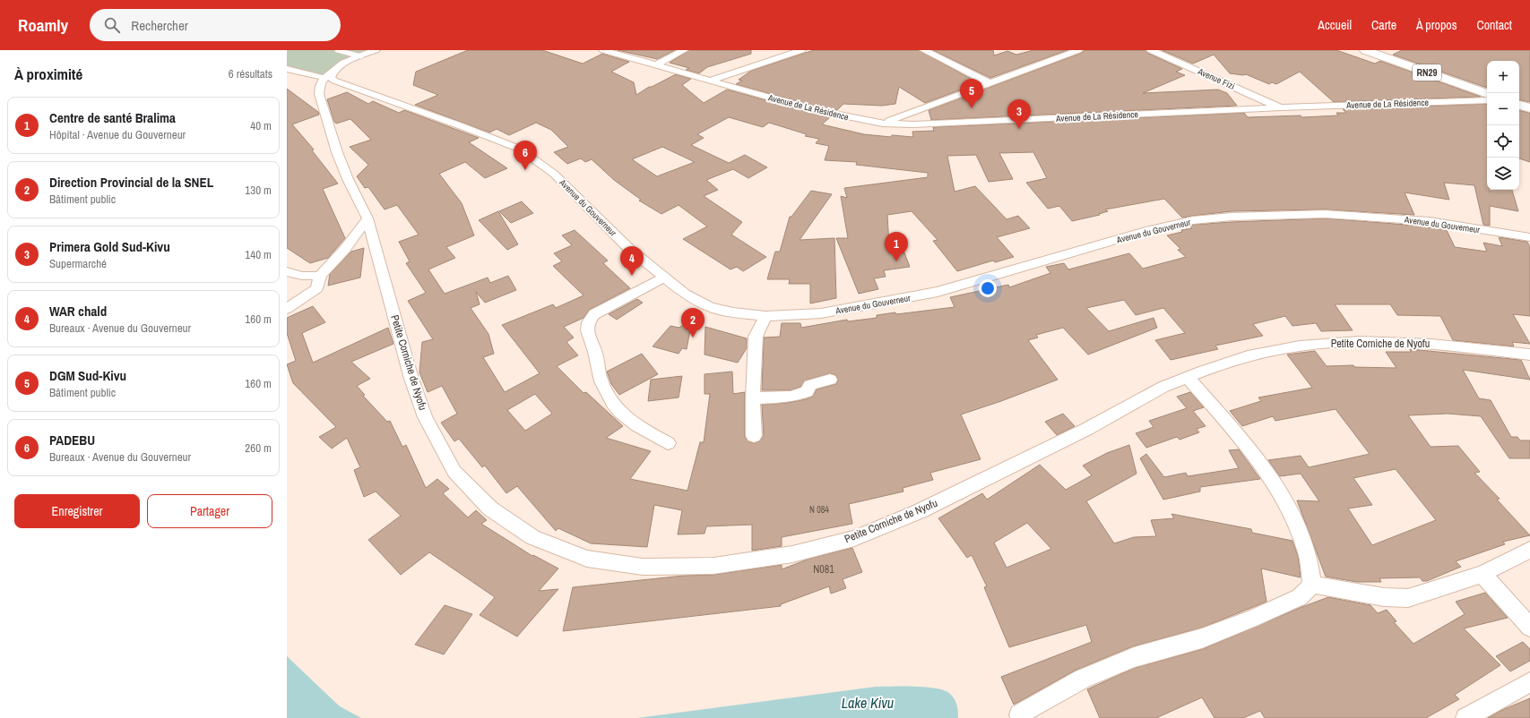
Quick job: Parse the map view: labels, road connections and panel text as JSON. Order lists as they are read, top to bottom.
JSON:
{
  "streets": {
    "main road": ["RN29"],
    "street": [
      "Avenue Fizi",
      "Avenue de La Résidence",
      "Avenue du Gouverneur",
      "Petite Corniche de Nyofu"
    ]
  },
  "crossings": [
    ["Avenue Fizi", "Avenue de La Résidence"],
    ["Avenue du Gouverneur", "Petite Corniche de Nyofu"]
  ],
  "water": ["Lake Kivu"],
  "house_numbers": ["N 084", "N081"],
  "page": {
    "header": "Roamly",
    "search": "Rechercher",
    "nav": [
      "Accueil",
      "Carte",
      "À propos",
      "Contact"
    ],
    "heading": ["À proximité", "6 résultats"],
    "map_buttons": ["+", "−"],
    "pins": [
      "5",
      "3",
      "6",
      "1",
      "4",
      "2"
    ],
    "list": [
      {
        "mark": "1",
        "name": "Centre de santé Bralima",
        "note": "Hôpital · Avenue du Gouverneur",
        "value": "40 m"
      },
      {
        "mark": "2",
        "name": "Direction Provincial de la SNEL",
        "note": "Bâtiment public",
        "value": "130 m"
      },
      {
        "mark": "3",
        "name": "Primera Gold Sud-Kivu",
        "note": "Supermarché",
        "value": "140 m"
      },
      {
        "mark": "4",
        "name": "WAR chald",
        "note": "Bureaux · Avenue du Gouverneur",
        "value": "160 m"
      },
      {
        "mark": "5",
        "name": "DGM Sud-Kivu",
        "note": "Bâtiment public",
        "value": "160 m"
      },
      {
        "mark": "6",
        "name": "PADEBU",
        "note": "Bureaux · Avenue du Gouverneur",
        "value": "260 m"
      }
    ],
    "buttons": ["Enregistrer", "Partager"]
  }
}
